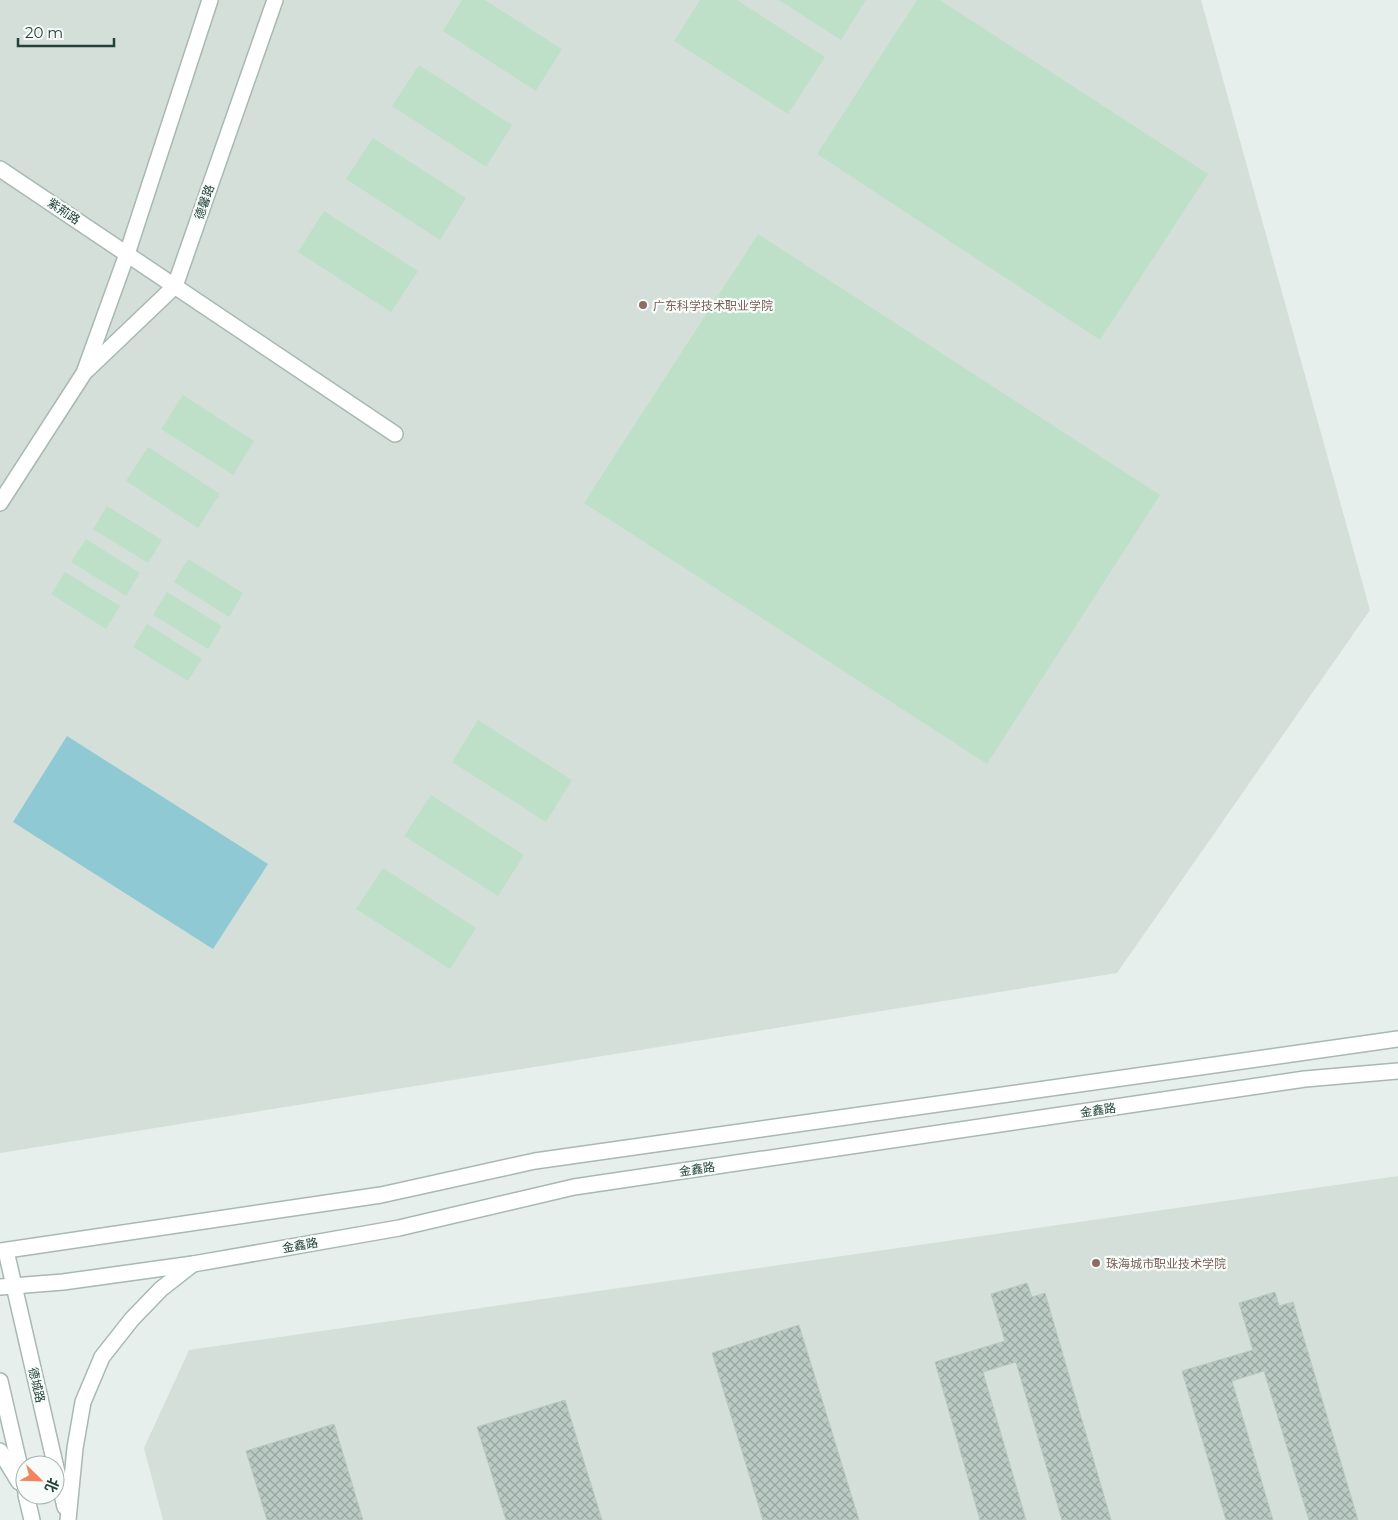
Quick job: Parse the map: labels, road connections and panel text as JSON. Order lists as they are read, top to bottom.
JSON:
{
  "streets": {
    "street": [
      "德馨路",
      "紫荊路",
      "金鑫路",
      "德城路"
    ]
  },
  "crossings": [
    ["德馨路", "紫荊路"],
    ["金鑫路", "德城路"]
  ],
  "places": ["广东科学技术职业学院", "珠海城市职业技术学院"],
  "scale_bar": "20 m",
  "north": "bottom right"
}
